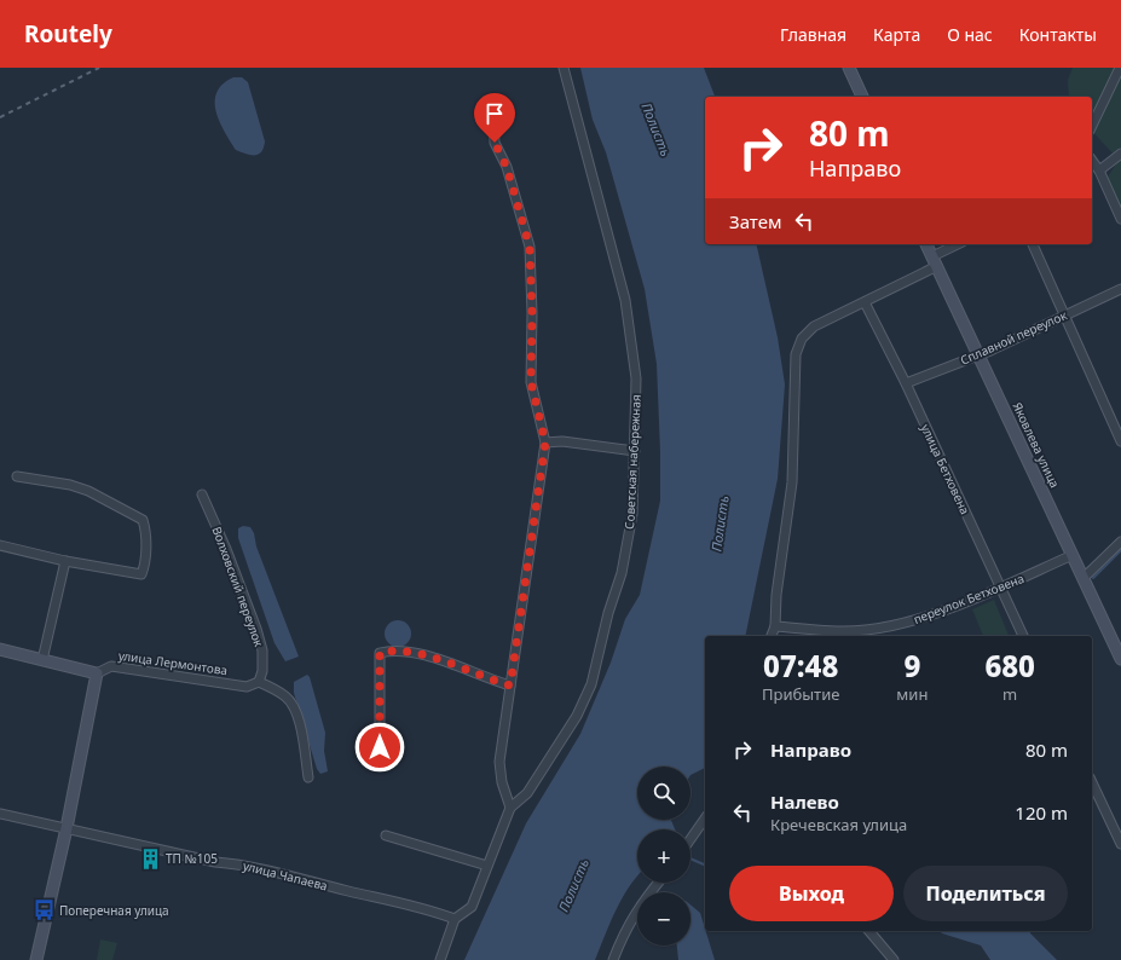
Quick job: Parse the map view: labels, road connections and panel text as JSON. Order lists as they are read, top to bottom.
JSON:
{
  "streets": {
    "street": [
      "Сплавной переулок",
      "Яковлева улица",
      "Советская набережная",
      "улица Бетховена",
      "Волховский переулок",
      "переулок Бетховена",
      "улица Лермонтова",
      "улица Чапаева"
    ]
  },
  "crossings": [
    ["Сплавной переулок", "Яковлева улица"],
    ["Сплавной переулок", "улица Бетховена"],
    ["Яковлева улица", "переулок Бетховена"],
    ["Советская набережная", "улица Чапаева"],
    ["улица Бетховена", "переулок Бетховена"],
    ["Волховский переулок", "улица Лермонтова"]
  ],
  "water": ["Полисть"],
  "places": {
    "building": ["ТП №105"],
    "bus stop": ["Поперечная улица"]
  },
  "page": {
    "header": "Routely",
    "nav": [
      "Главная",
      "Карта",
      "О нас",
      "Контакты"
    ],
    "turn": ["80 m", "Направо"],
    "then": "Затем",
    "eta": [
      "07:48",
      "Прибытие",
      "9",
      "мин",
      "680",
      "m"
    ],
    "list": [
      {
        "name": "Направо",
        "value": "80 m"
      },
      {
        "name": "Налево",
        "note": "Кречевская улица",
        "value": "120 m"
      }
    ],
    "map_buttons": ["+", "−"],
    "buttons": ["Выход", "Поделиться"]
  }
}
